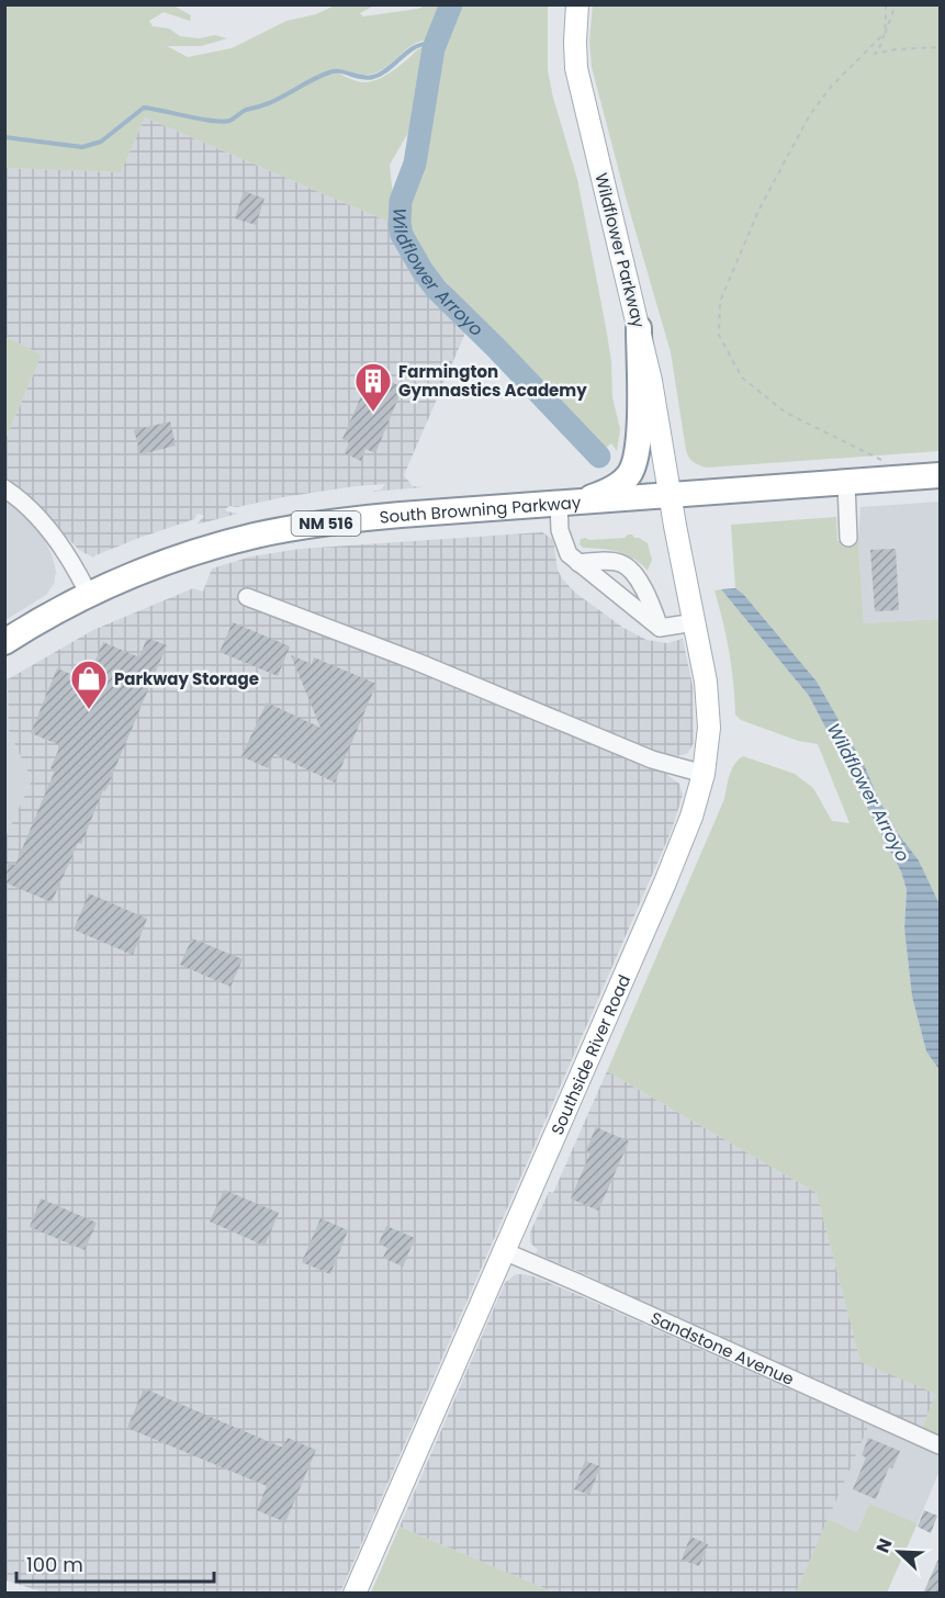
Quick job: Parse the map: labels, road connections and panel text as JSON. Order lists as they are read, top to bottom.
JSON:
{
  "streets": {
    "highway": ["South Browning Parkway", "NM 516"],
    "main road": ["Wildflower Parkway", "Southside River Road"],
    "street": ["Sandstone Avenue"]
  },
  "crossings": [
    ["Wildflower Parkway", "South Browning Parkway"],
    ["Wildflower Parkway", "Southside River Road"],
    ["South Browning Parkway", "Southside River Road"],
    ["Southside River Road", "Sandstone Avenue"]
  ],
  "water": ["Wildflower Arroyo"],
  "places": {
    "building": ["Farmington Gymnastics Academy"],
    "shop": ["Parkway Storage"]
  },
  "scale_bar": "100 m",
  "north": "top left"
}
